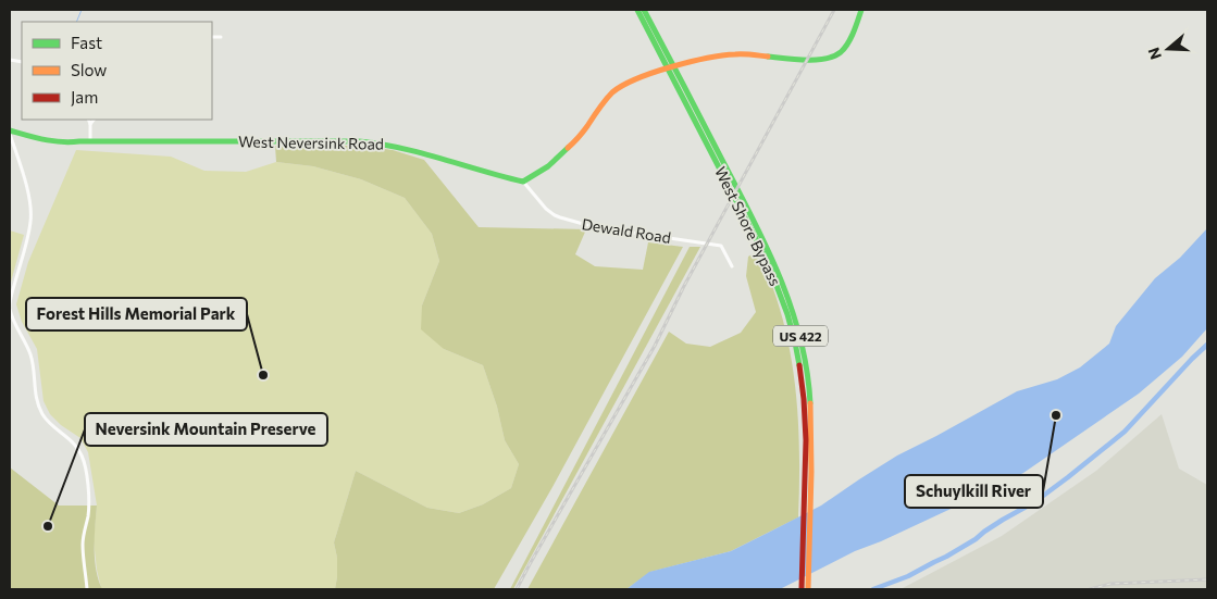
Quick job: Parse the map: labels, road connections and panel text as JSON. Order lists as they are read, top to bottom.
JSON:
{
  "streets": {
    "main road": ["West Neversink Road", "West Shore Bypass", "US 422"],
    "street": ["Dewald Road"]
  },
  "crossings": [
    ["West Neversink Road", "Dewald Road"]
  ],
  "places": ["Forest Hills Memorial Park", "Schuylkill River", "Neversink Mountain Preserve"],
  "legend": ["Fast", "Slow", "Jam"],
  "north": "left"
}
